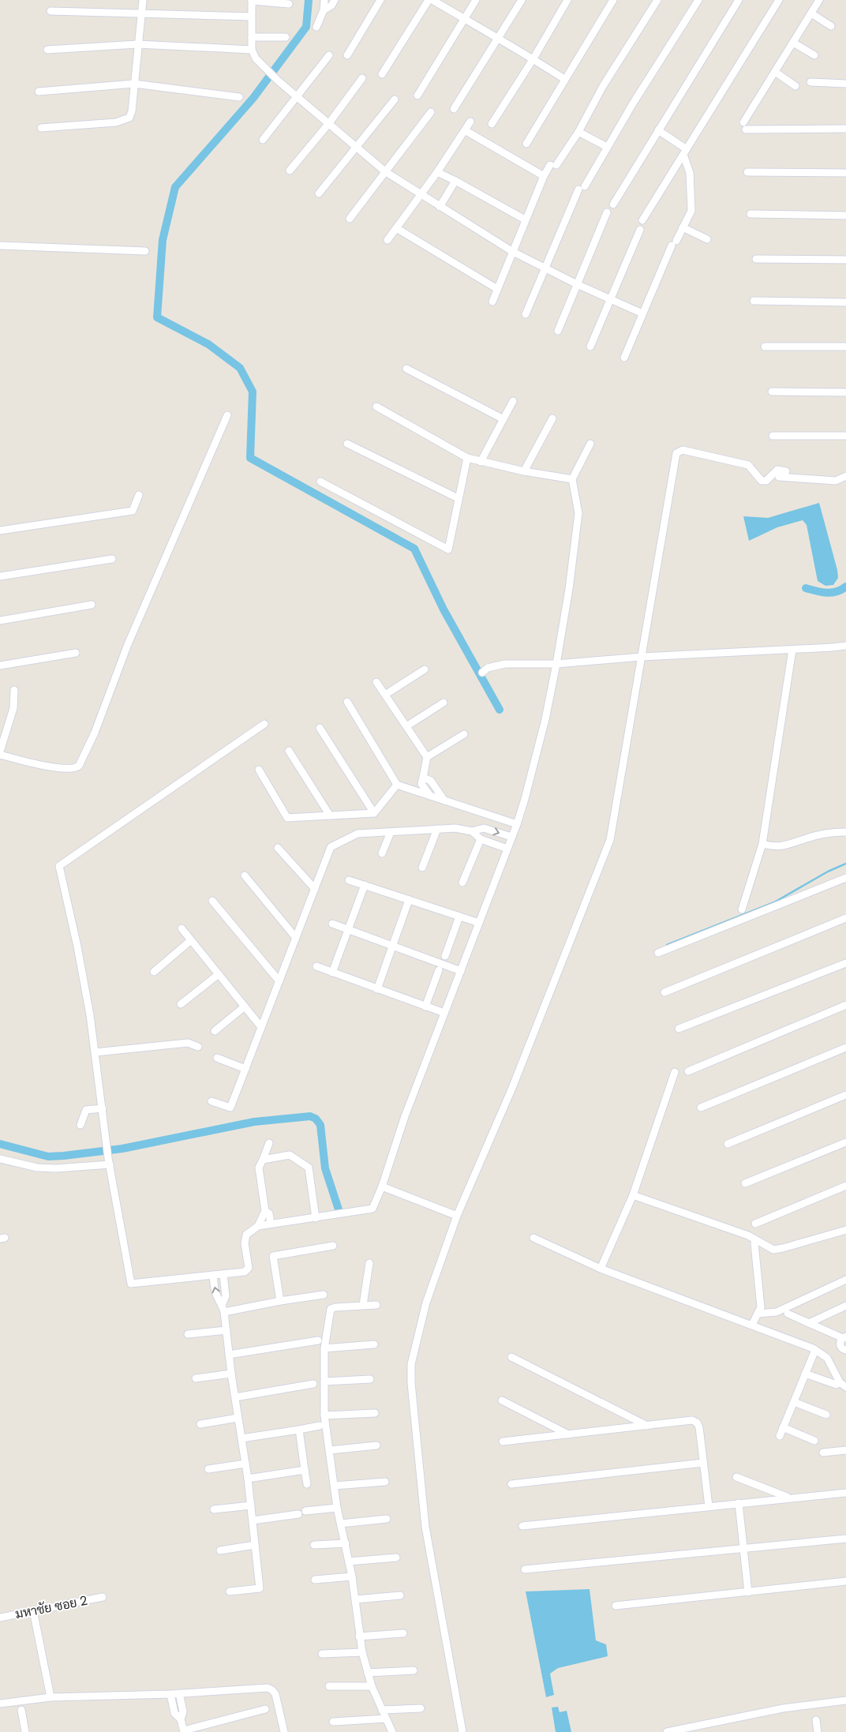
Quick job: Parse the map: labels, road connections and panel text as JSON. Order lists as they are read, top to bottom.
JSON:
{
  "streets": {
    "street": ["มหาชัย ซอย 2"]
  }
}
